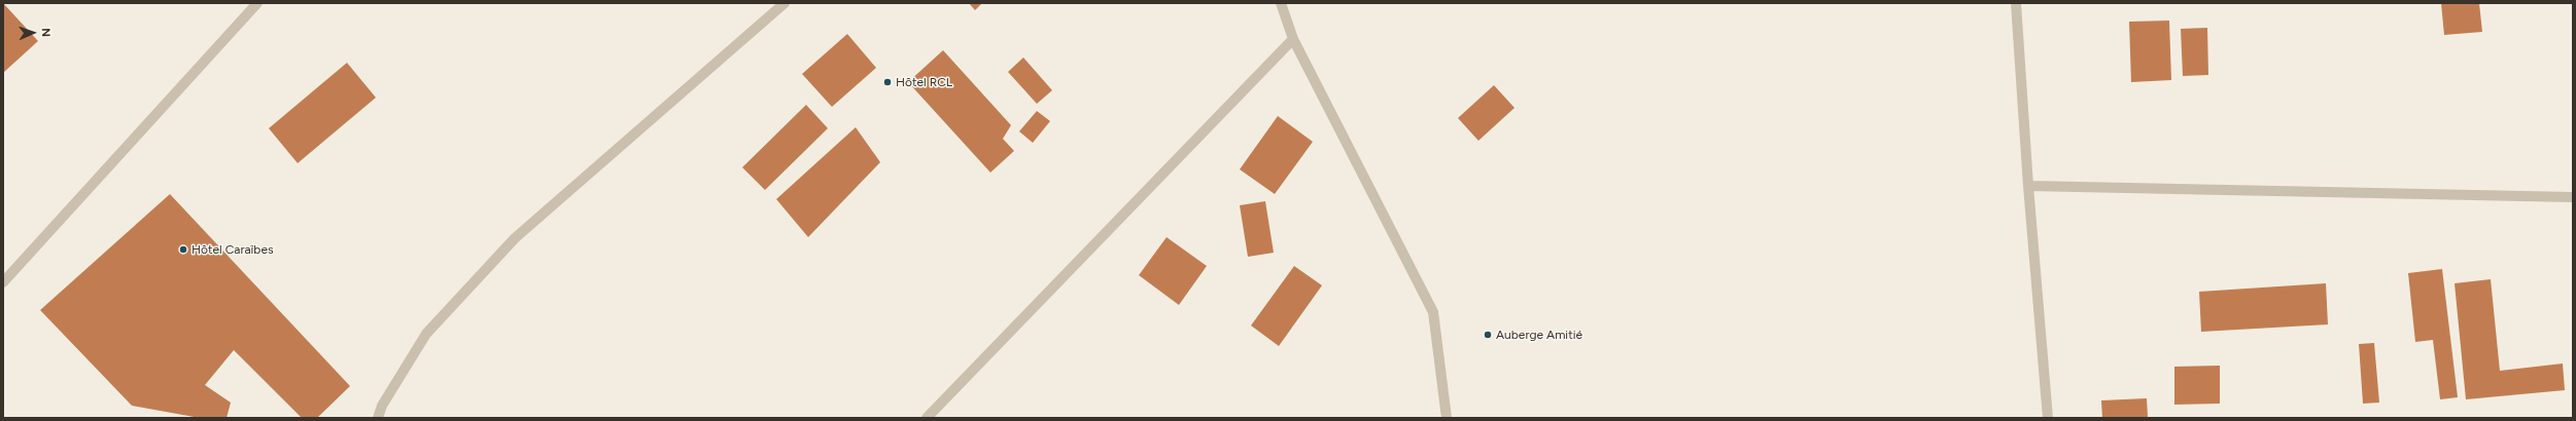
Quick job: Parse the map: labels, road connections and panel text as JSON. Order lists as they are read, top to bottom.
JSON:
{
  "places": ["Hôtel RCL", "Hôtel Caraïbes", "Auberge Amitié"],
  "north": "right"
}
